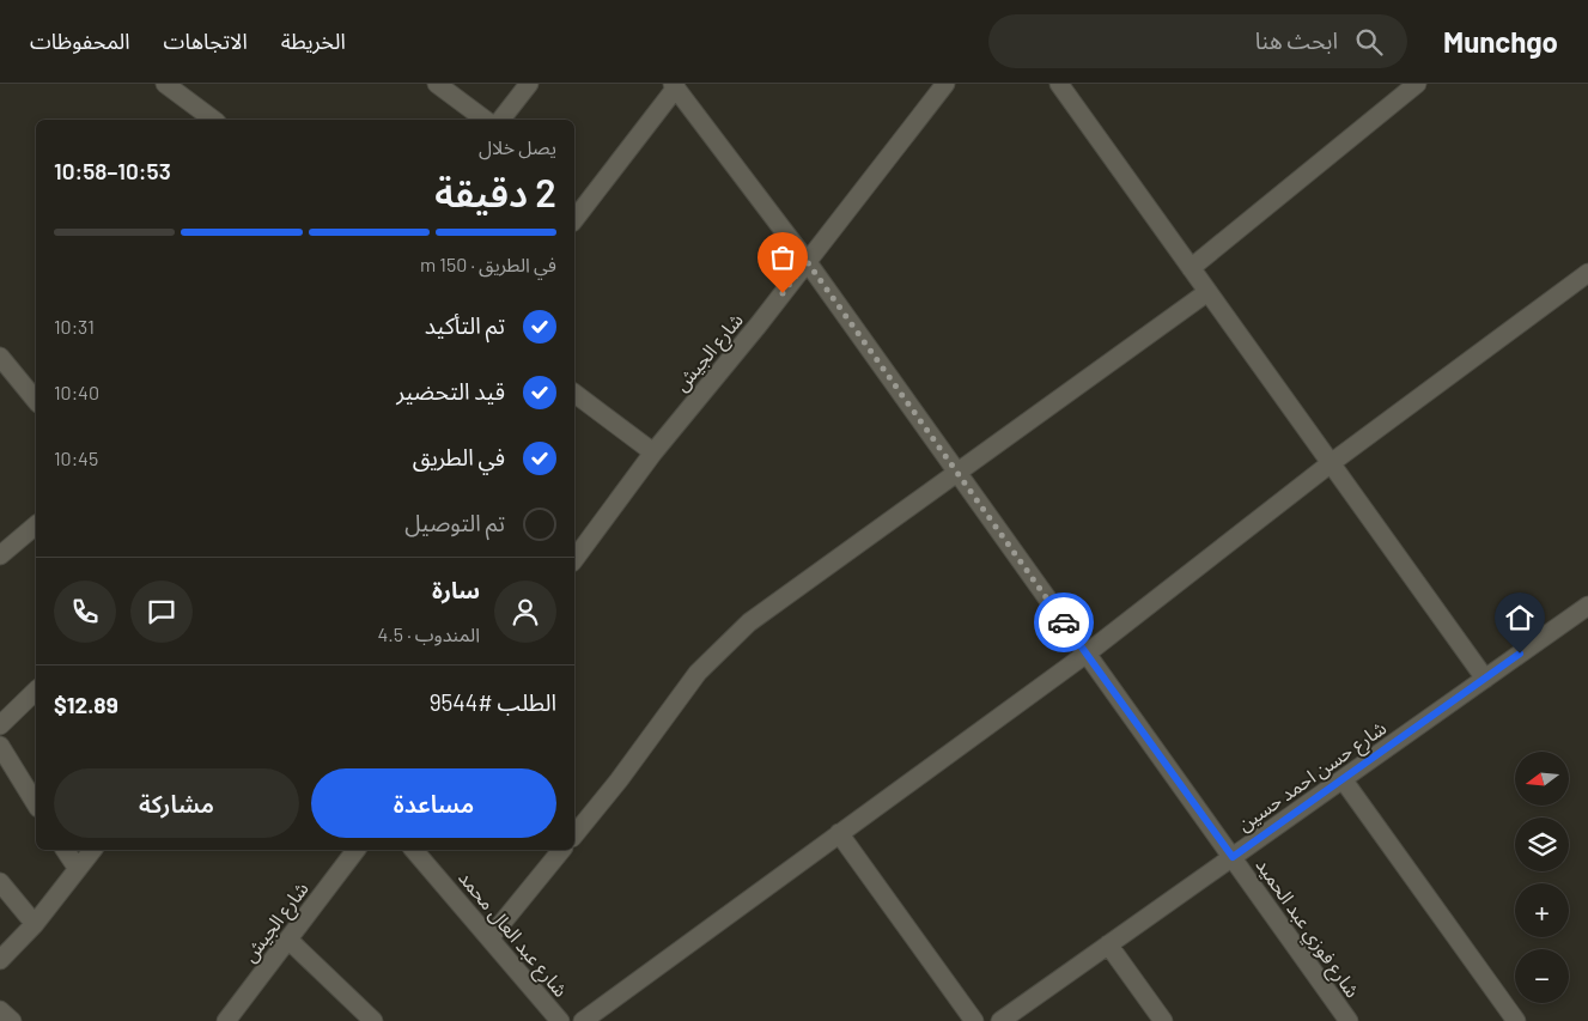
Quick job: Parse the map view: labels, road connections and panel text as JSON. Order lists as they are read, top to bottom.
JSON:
{
  "streets": {
    "street": [
      "شارع الجيش",
      "شارع حسن احمد حسين",
      "شارع فوزي عبد الحميد",
      "شارع عبد العال محمد"
    ]
  },
  "crossings": [
    ["شارع الجيش", "شارع فوزي عبد الحميد"],
    ["شارع حسن احمد حسين", "شارع فوزي عبد الحميد"]
  ],
  "north": "left",
  "page": {
    "header": "Munchgo",
    "search": "ابحث هنا",
    "nav": ["الخريطة", "الاتجاهات", "المحفوظات"],
    "heading": ["2 دقيقة", "يصل خلال", "10:53–10:58"],
    "panel": [
      "سارة",
      "المندوب · 4.5",
      "الطلب #9544",
      "$12.89"
    ],
    "bar": "في الطريق · 150 m",
    "list": [
      ["تم التأكيد", "10:31"],
      ["قيد التحضير", "10:40"],
      ["في الطريق", "10:45"],
      "تم التوصيل"
    ],
    "map_buttons": ["+", "−"],
    "buttons": ["مساعدة", "مشاركة"]
  }
}
